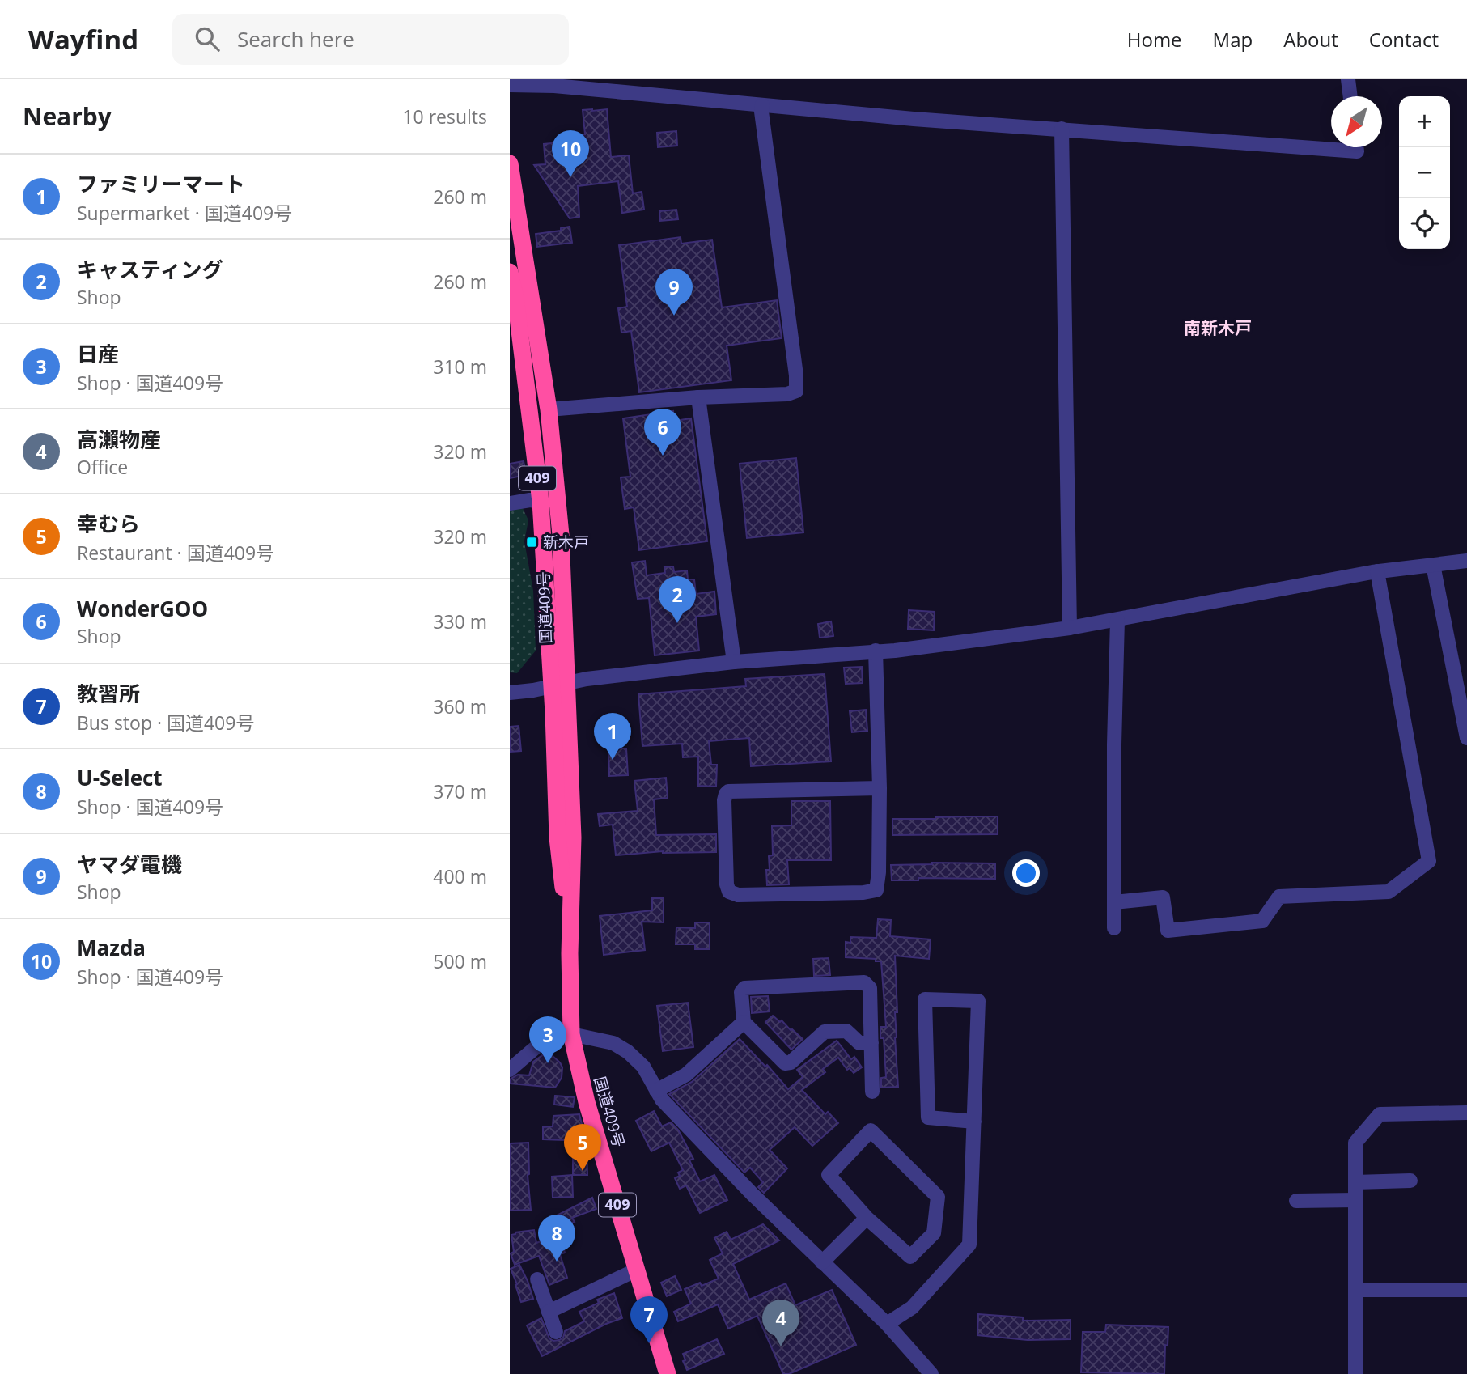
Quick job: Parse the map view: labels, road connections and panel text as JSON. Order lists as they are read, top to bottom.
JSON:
{
  "streets": {
    "highway": ["409", "国道409号"]
  },
  "districts": ["南新木戸"],
  "places": {
    "transit": ["新木戸"]
  },
  "north": "bottom left",
  "page": {
    "header": "Wayfind",
    "search": "Search here",
    "nav": [
      "Home",
      "Map",
      "About",
      "Contact"
    ],
    "heading": ["Nearby", "10 results"],
    "map_buttons": ["+", "−"],
    "pins": [
      "10",
      "9",
      "6",
      "2",
      "1",
      "3",
      "5",
      "8",
      "7",
      "4"
    ],
    "list": [
      {
        "mark": "1",
        "name": "ファミリーマート",
        "note": "Supermarket · 国道409号",
        "value": "260 m"
      },
      {
        "mark": "2",
        "name": "キャスティング",
        "note": "Shop",
        "value": "260 m"
      },
      {
        "mark": "3",
        "name": "日産",
        "note": "Shop · 国道409号",
        "value": "310 m"
      },
      {
        "mark": "4",
        "name": "高瀨物産",
        "note": "Office",
        "value": "320 m"
      },
      {
        "mark": "5",
        "name": "幸むら",
        "note": "Restaurant · 国道409号",
        "value": "320 m"
      },
      {
        "mark": "6",
        "name": "WonderGOO",
        "note": "Shop",
        "value": "330 m"
      },
      {
        "mark": "7",
        "name": "教習所",
        "note": "Bus stop · 国道409号",
        "value": "360 m"
      },
      {
        "mark": "8",
        "name": "U-Select",
        "note": "Shop · 国道409号",
        "value": "370 m"
      },
      {
        "mark": "9",
        "name": "ヤマダ電機",
        "note": "Shop",
        "value": "400 m"
      },
      {
        "mark": "10",
        "name": "Mazda",
        "note": "Shop · 国道409号",
        "value": "500 m"
      }
    ]
  }
}
